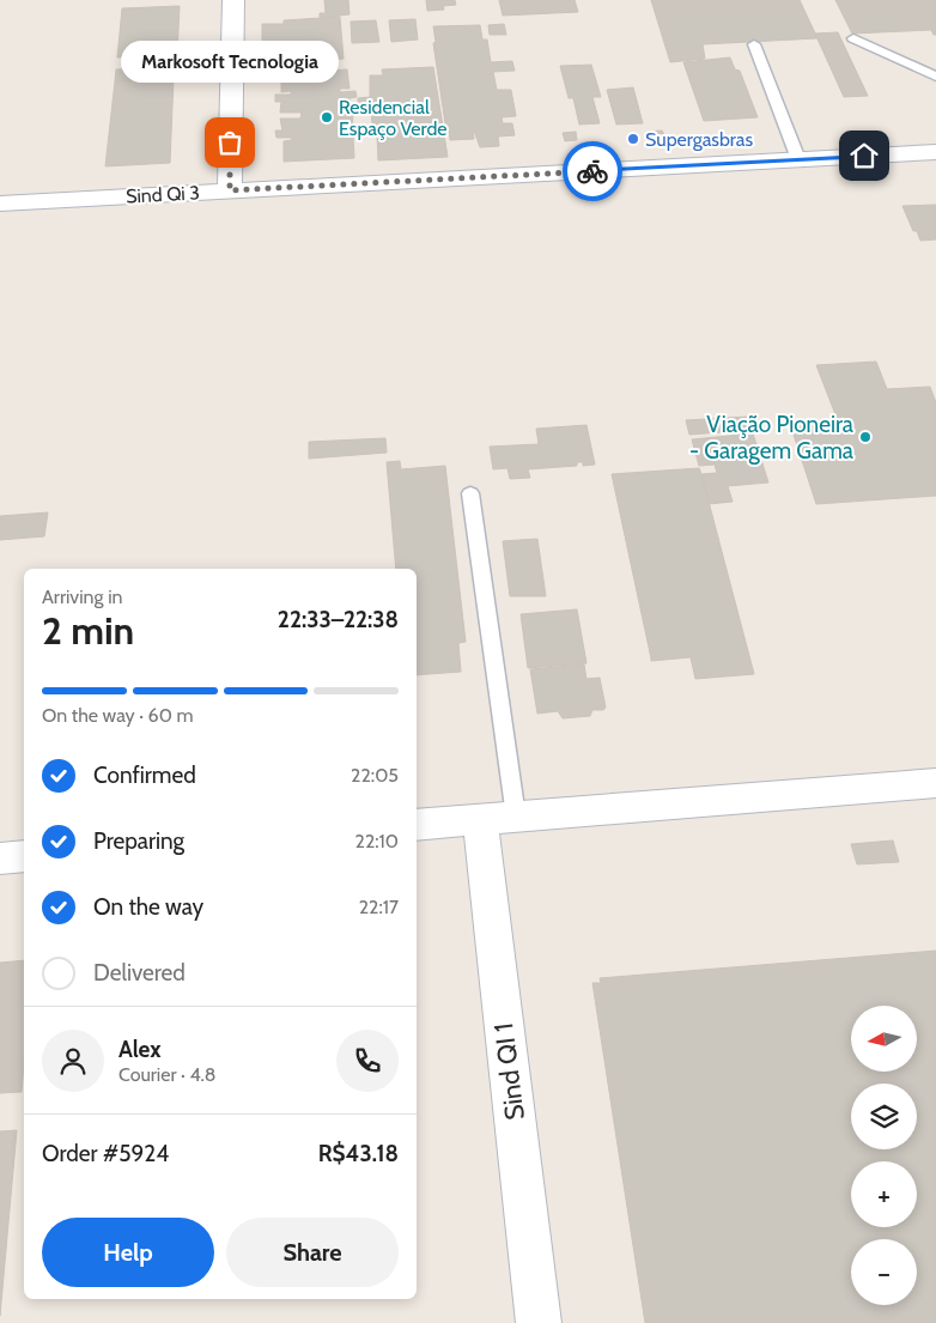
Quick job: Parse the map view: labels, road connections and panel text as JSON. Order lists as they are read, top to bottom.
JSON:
{
  "streets": {
    "street": ["Sind Qi 3", "Sind QI 1"]
  },
  "places": [
    "Residencial Espaço Verde",
    "Supergasbras",
    "Markosoft Tecnologia",
    "Viação Pioneira - Garagem Gama"
  ],
  "north": "left",
  "page": {
    "bubble": "Markosoft Tecnologia",
    "heading": ["2 min", "Arriving in", "22:33–22:38"],
    "panel": [
      "Alex",
      "Courier · 4.8",
      "Order #5924",
      "R$43.18"
    ],
    "bar": "On the way · 60 m",
    "list": [
      ["Confirmed", "22:05"],
      ["Preparing", "22:10"],
      ["On the way", "22:17"],
      "Delivered"
    ],
    "map_buttons": ["+", "−"],
    "buttons": ["Help", "Share"]
  }
}
